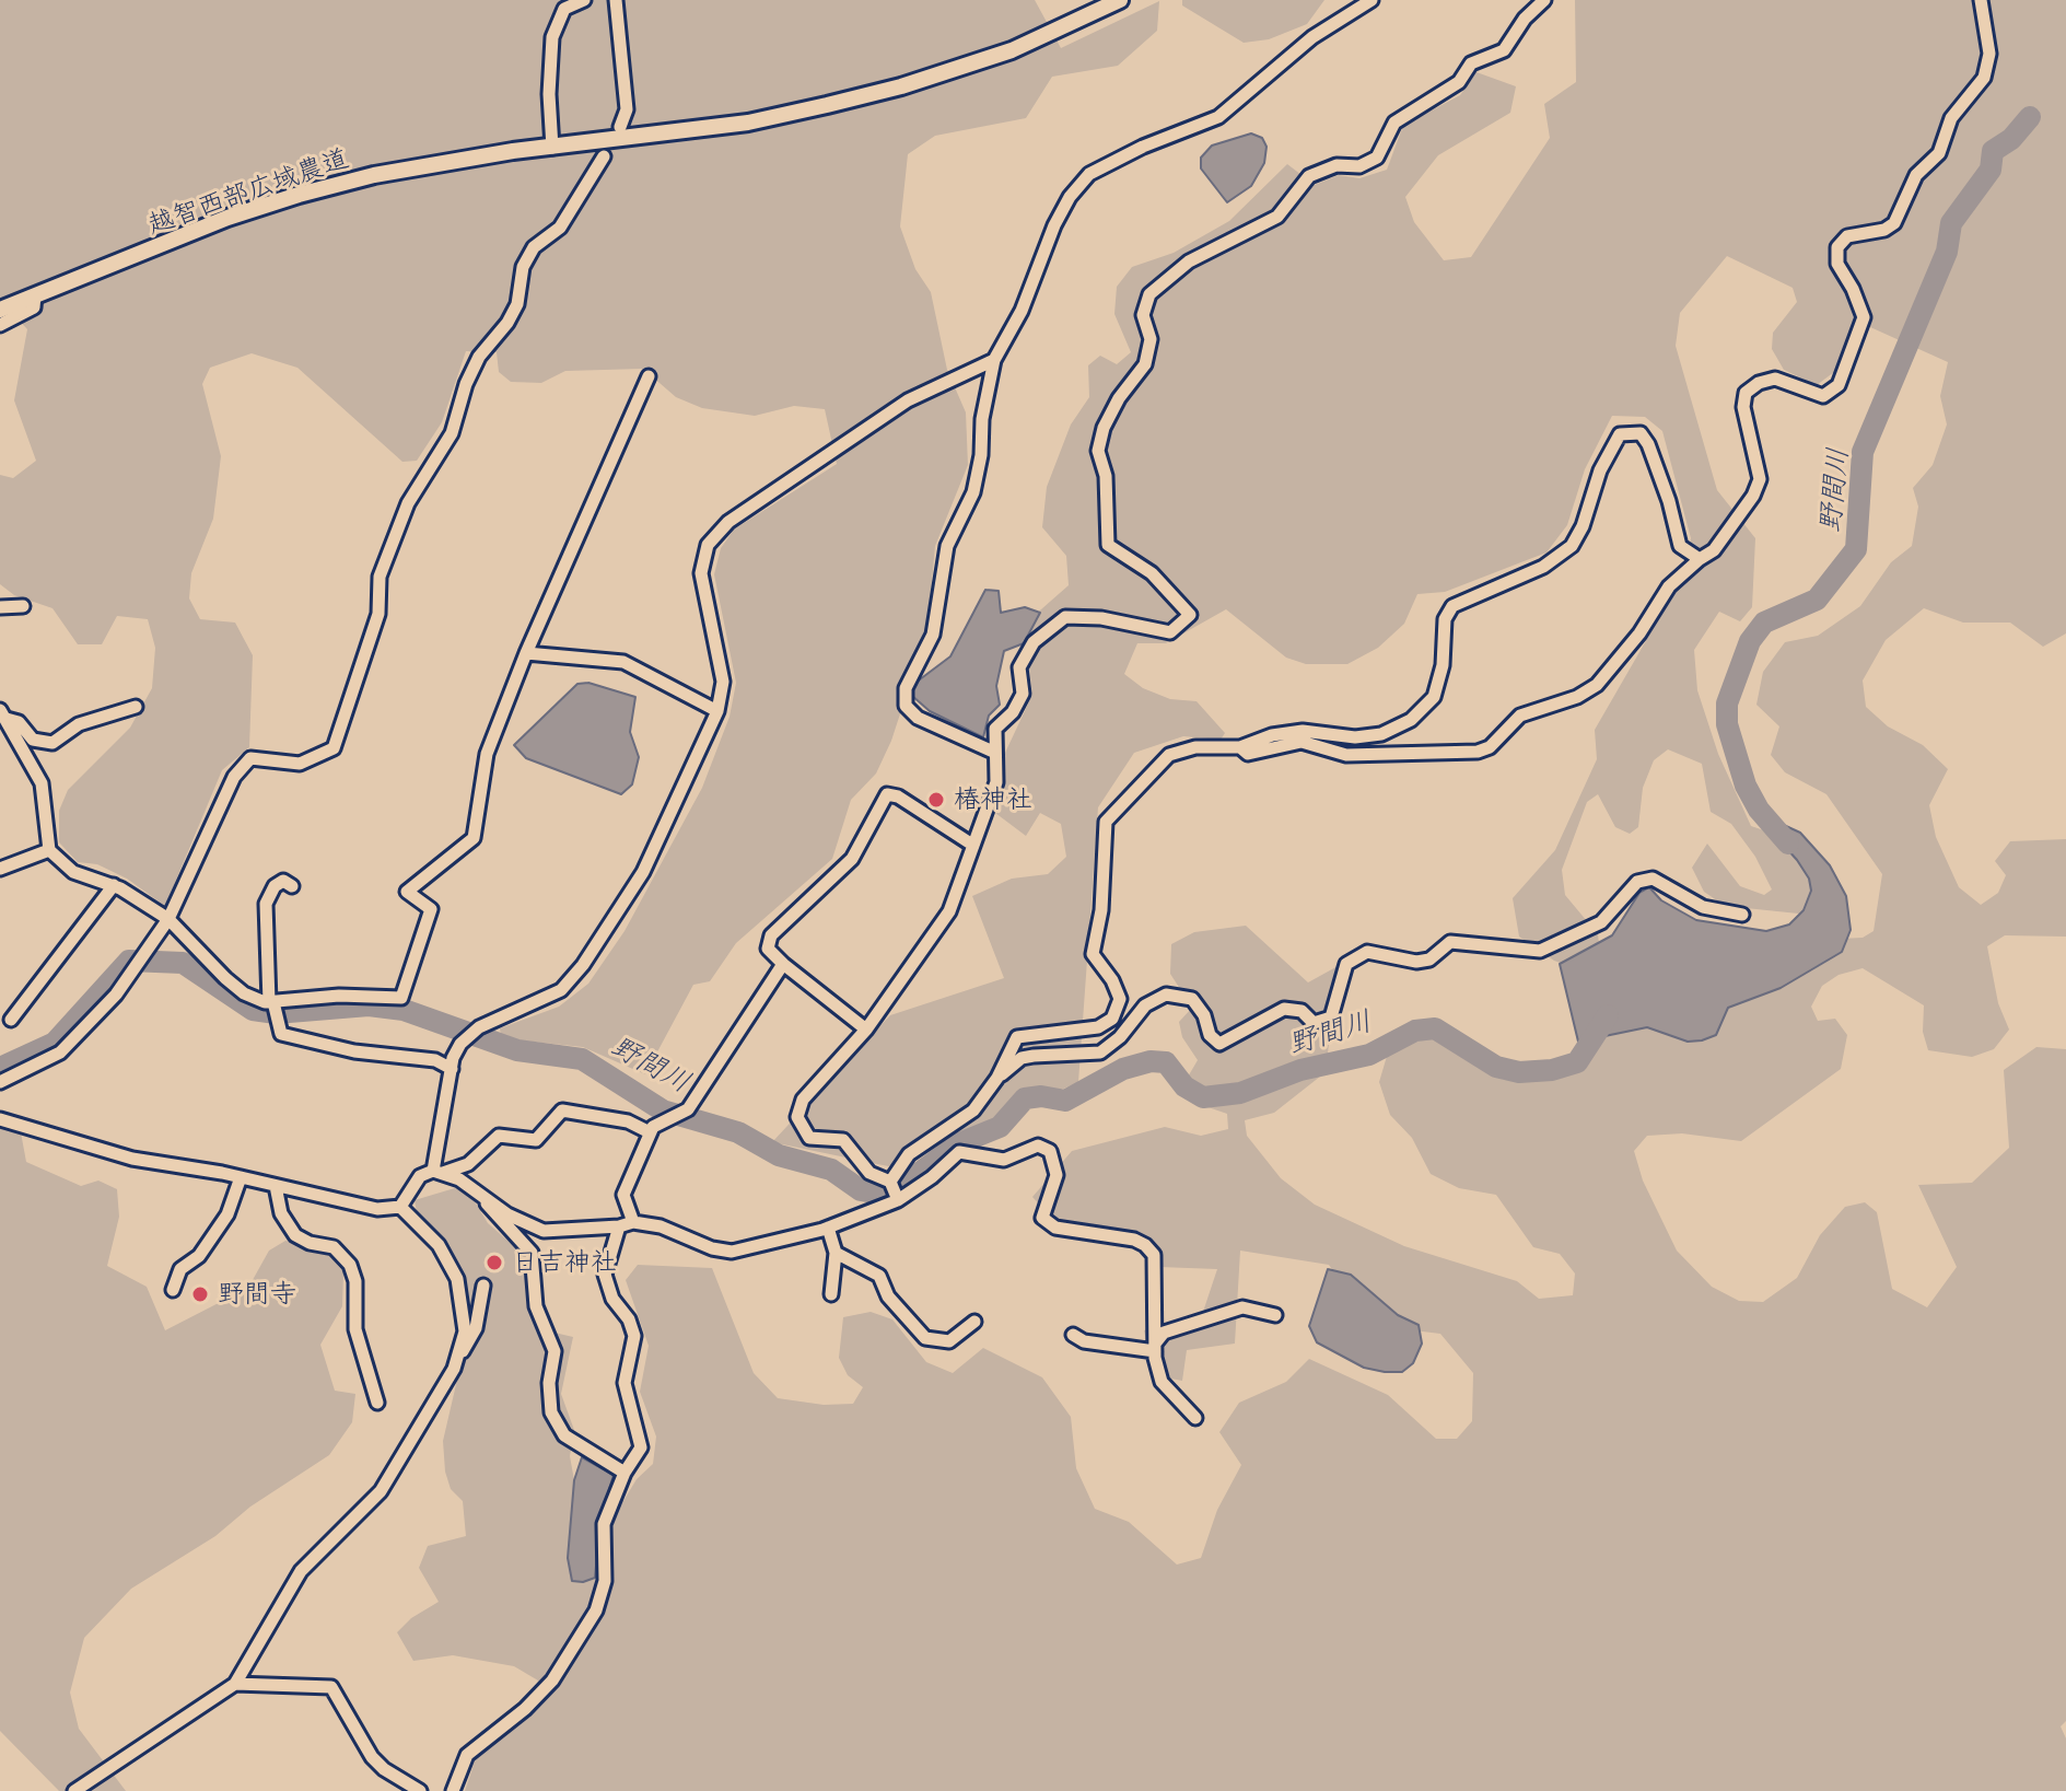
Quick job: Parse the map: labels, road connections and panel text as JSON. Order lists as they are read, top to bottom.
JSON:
{
  "streets": {
    "street": ["越智西部広域農道"]
  },
  "water": ["野間川"],
  "places": ["椿神社", "日吉神社", "野間寺"]
}
